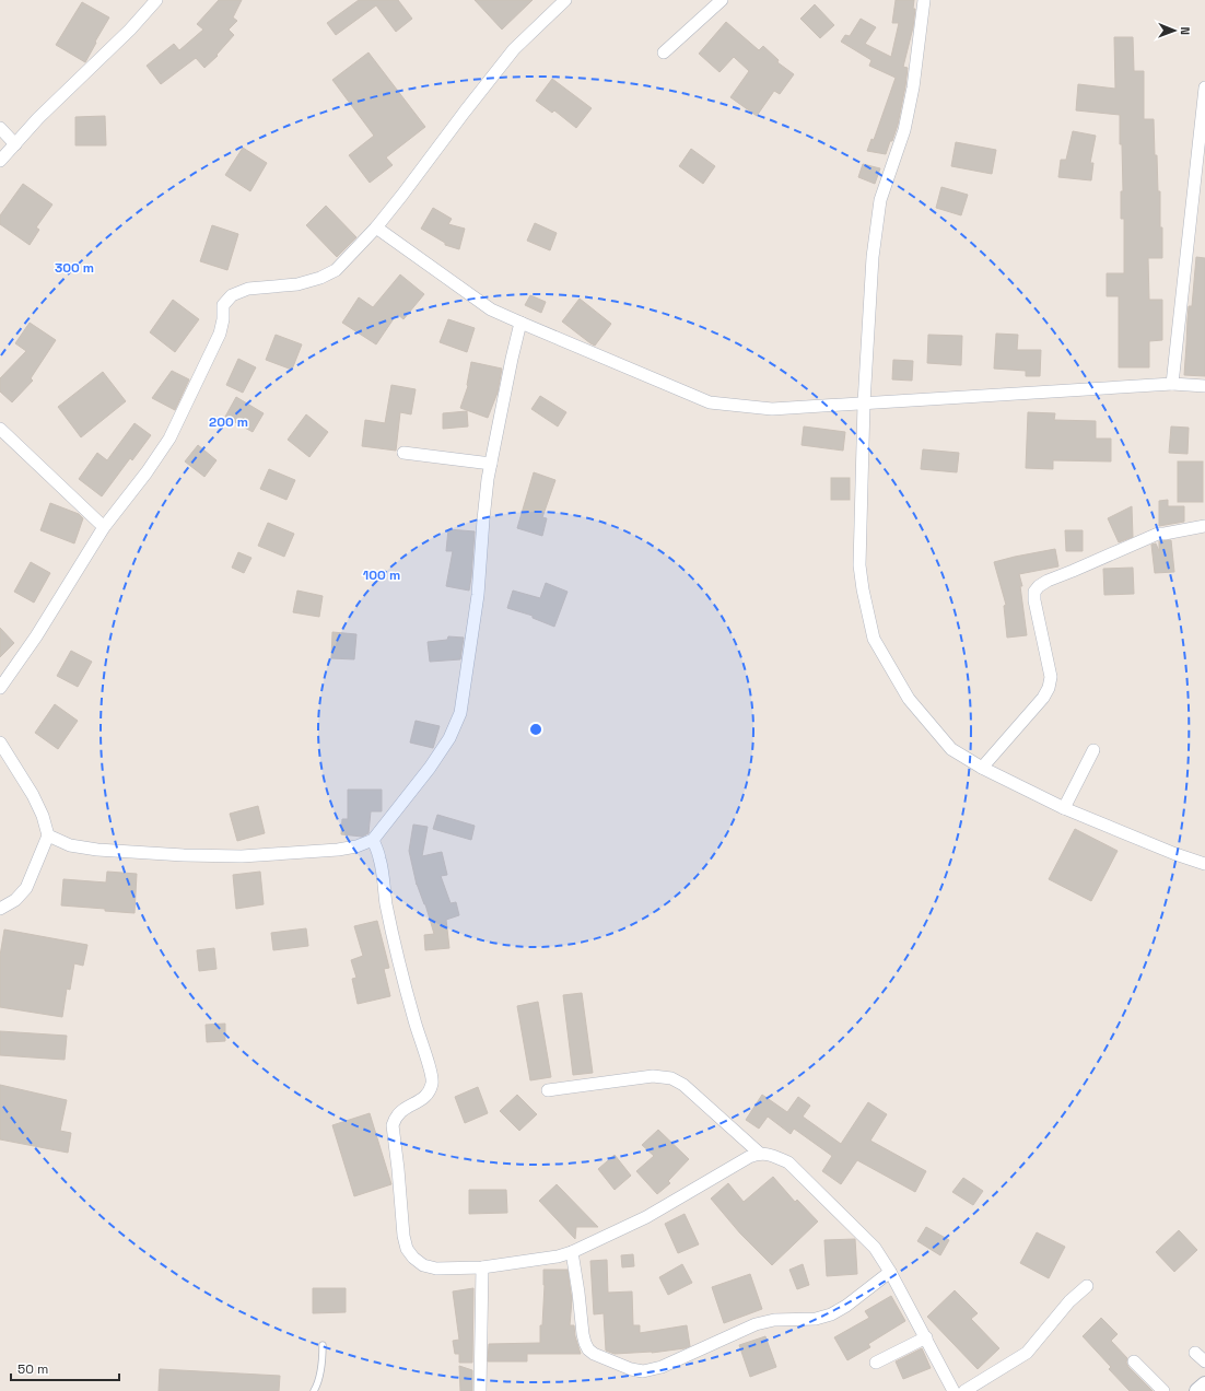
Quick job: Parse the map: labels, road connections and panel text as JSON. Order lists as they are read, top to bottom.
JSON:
{
  "scale_bar": "50 m",
  "north": "right",
  "rings": ["300 m", "200 m", "100 m"]
}
